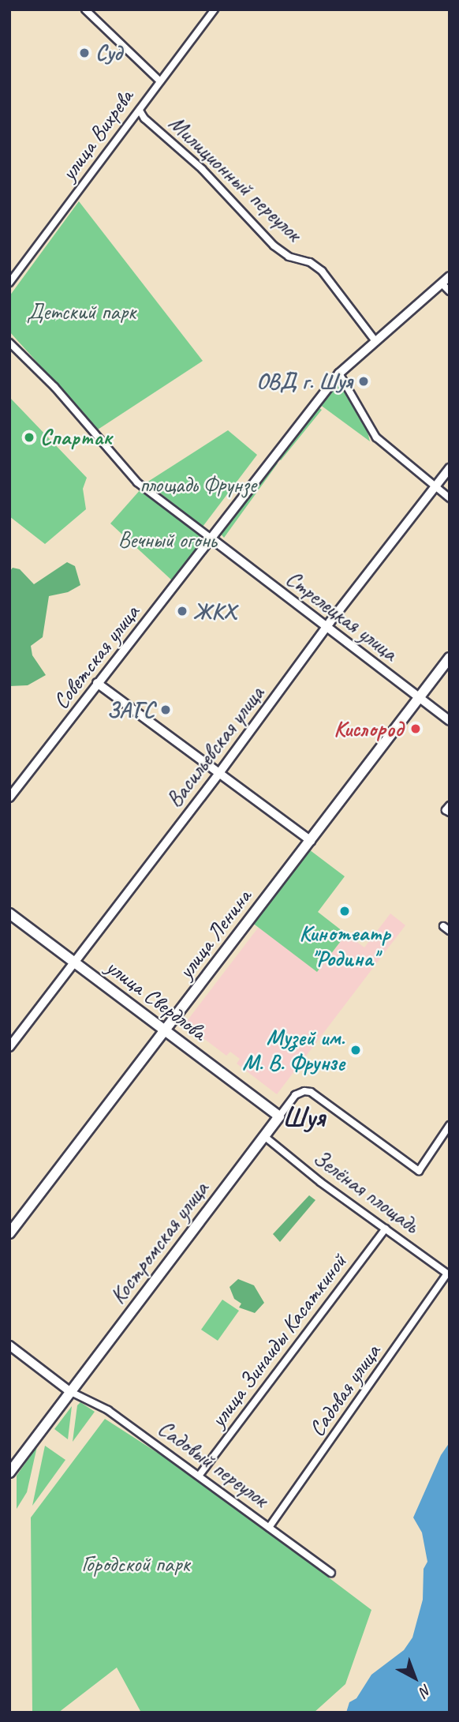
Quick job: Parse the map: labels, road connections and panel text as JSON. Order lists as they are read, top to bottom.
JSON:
{
  "streets": {
    "main road": ["улица Ленина", "улица Свердлова", "Костромская улица"],
    "street": [
      "улица Вихрева",
      "Милиционный переулок",
      "Стрелецкая улица",
      "Советская улица",
      "Васильевская улица",
      "Зелёная площадь",
      "улица Зинаиды Касаткиной",
      "Садовая улица",
      "Садовый переулок"
    ]
  },
  "crossings": [
    ["улица Вихрева", "Милиционный переулок"],
    ["Стрелецкая улица", "Советская улица"],
    ["Стрелецкая улица", "Васильевская улица"],
    ["Стрелецкая улица", "улица Ленина"],
    ["Васильевская улица", "улица Свердлова"],
    ["улица Ленина", "улица Свердлова"],
    ["улица Свердлова", "Костромская улица"],
    ["Зелёная площадь", "Костромская улица"],
    ["Зелёная площадь", "улица Зинаиды Касаткиной"],
    ["Зелёная площадь", "Садовая улица"],
    ["Костромская улица", "Садовый переулок"],
    ["улица Зинаиды Касаткиной", "Садовый переулок"],
    ["Садовая улица", "Садовый переулок"]
  ],
  "districts": ["Шуя"],
  "parks": [
    "Детский парк",
    "площадь Фрунзе",
    "Вечный огонь",
    "Городской парк"
  ],
  "places": [
    "Суд",
    "ОВД г. Шуя",
    "Спартак",
    "ЖКХ",
    "ЗАГС",
    "Кислород",
    "Кинотеатр \"Родина\"",
    "Музей им. М. В. Фрунзе"
  ],
  "north": "bottom right"
}
